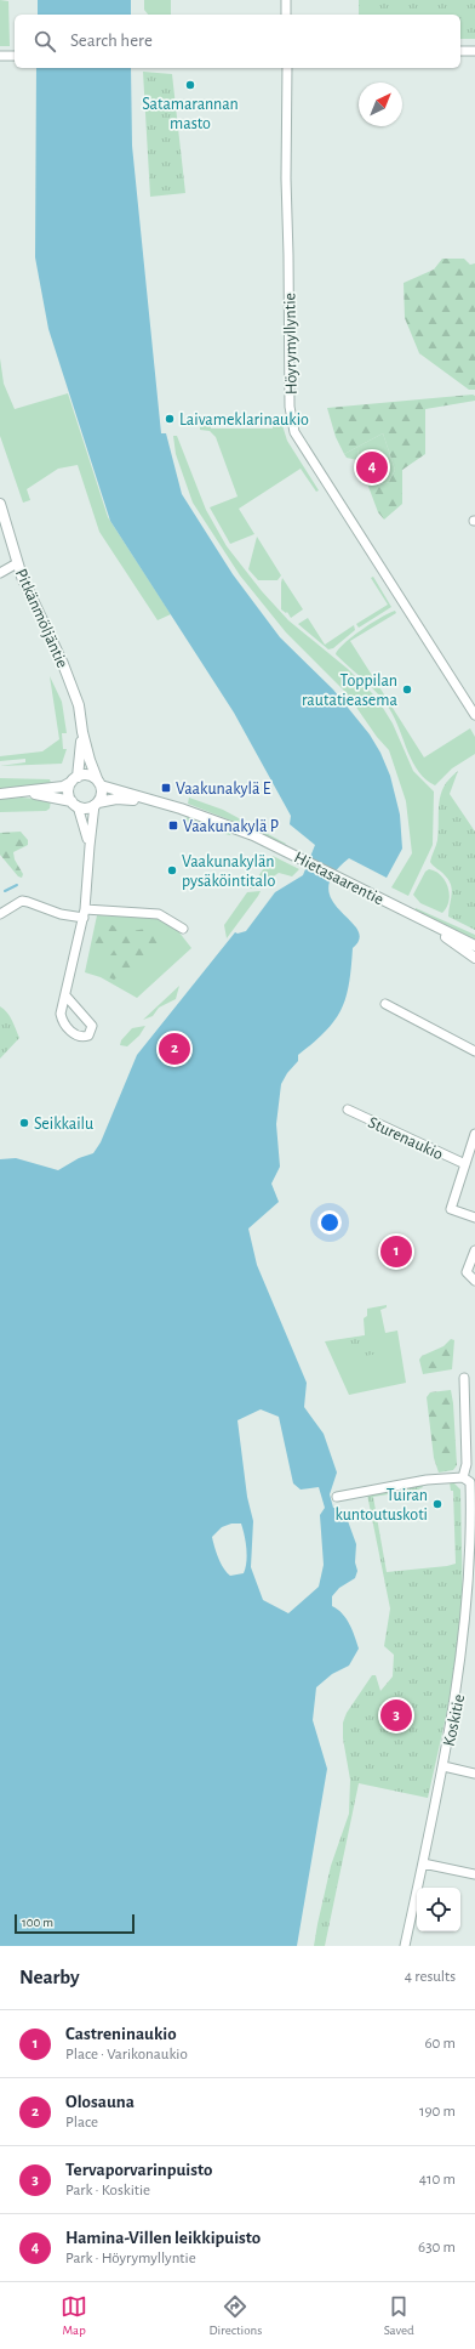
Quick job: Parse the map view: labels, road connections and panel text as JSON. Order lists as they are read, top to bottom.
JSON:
{
  "streets": {
    "street": [
      "Höyrymyllyntie",
      "Pitkänmöljäntie",
      "Hietasaarentie",
      "Sturenaukio",
      "Koskitie"
    ]
  },
  "crossings": [
    ["Pitkänmöljäntie", "Hietasaarentie"]
  ],
  "places": {
    "other": [
      "Satamarannan masto",
      "Laivameklarinaukio",
      "Toppilan rautatieasema",
      "Vaakunakylän pysäköintitalo",
      "Seikkailu",
      "Tuiran kuntoutuskoti"
    ],
    "transit": ["Vaakunakylä E", "Vaakunakylä P"]
  },
  "scale_bar": "100 m",
  "north": "top right",
  "page": {
    "search": "Search here",
    "pins": [
      "4",
      "2",
      "1",
      "3"
    ],
    "scale": "100 m",
    "heading": ["Nearby", "4 results"],
    "list": [
      {
        "mark": "1",
        "name": "Castreninaukio",
        "note": "Place · Varikonaukio",
        "value": "60 m"
      },
      {
        "mark": "2",
        "name": "Olosauna",
        "note": "Place",
        "value": "190 m"
      },
      {
        "mark": "3",
        "name": "Tervaporvarinpuisto",
        "note": "Park · Koskitie",
        "value": "410 m"
      },
      {
        "mark": "4",
        "name": "Hamina-Villen leikkipuisto",
        "note": "Park · Höyrymyllyntie",
        "value": "630 m"
      }
    ],
    "nav": ["Map", "Directions", "Saved"]
  }
}
